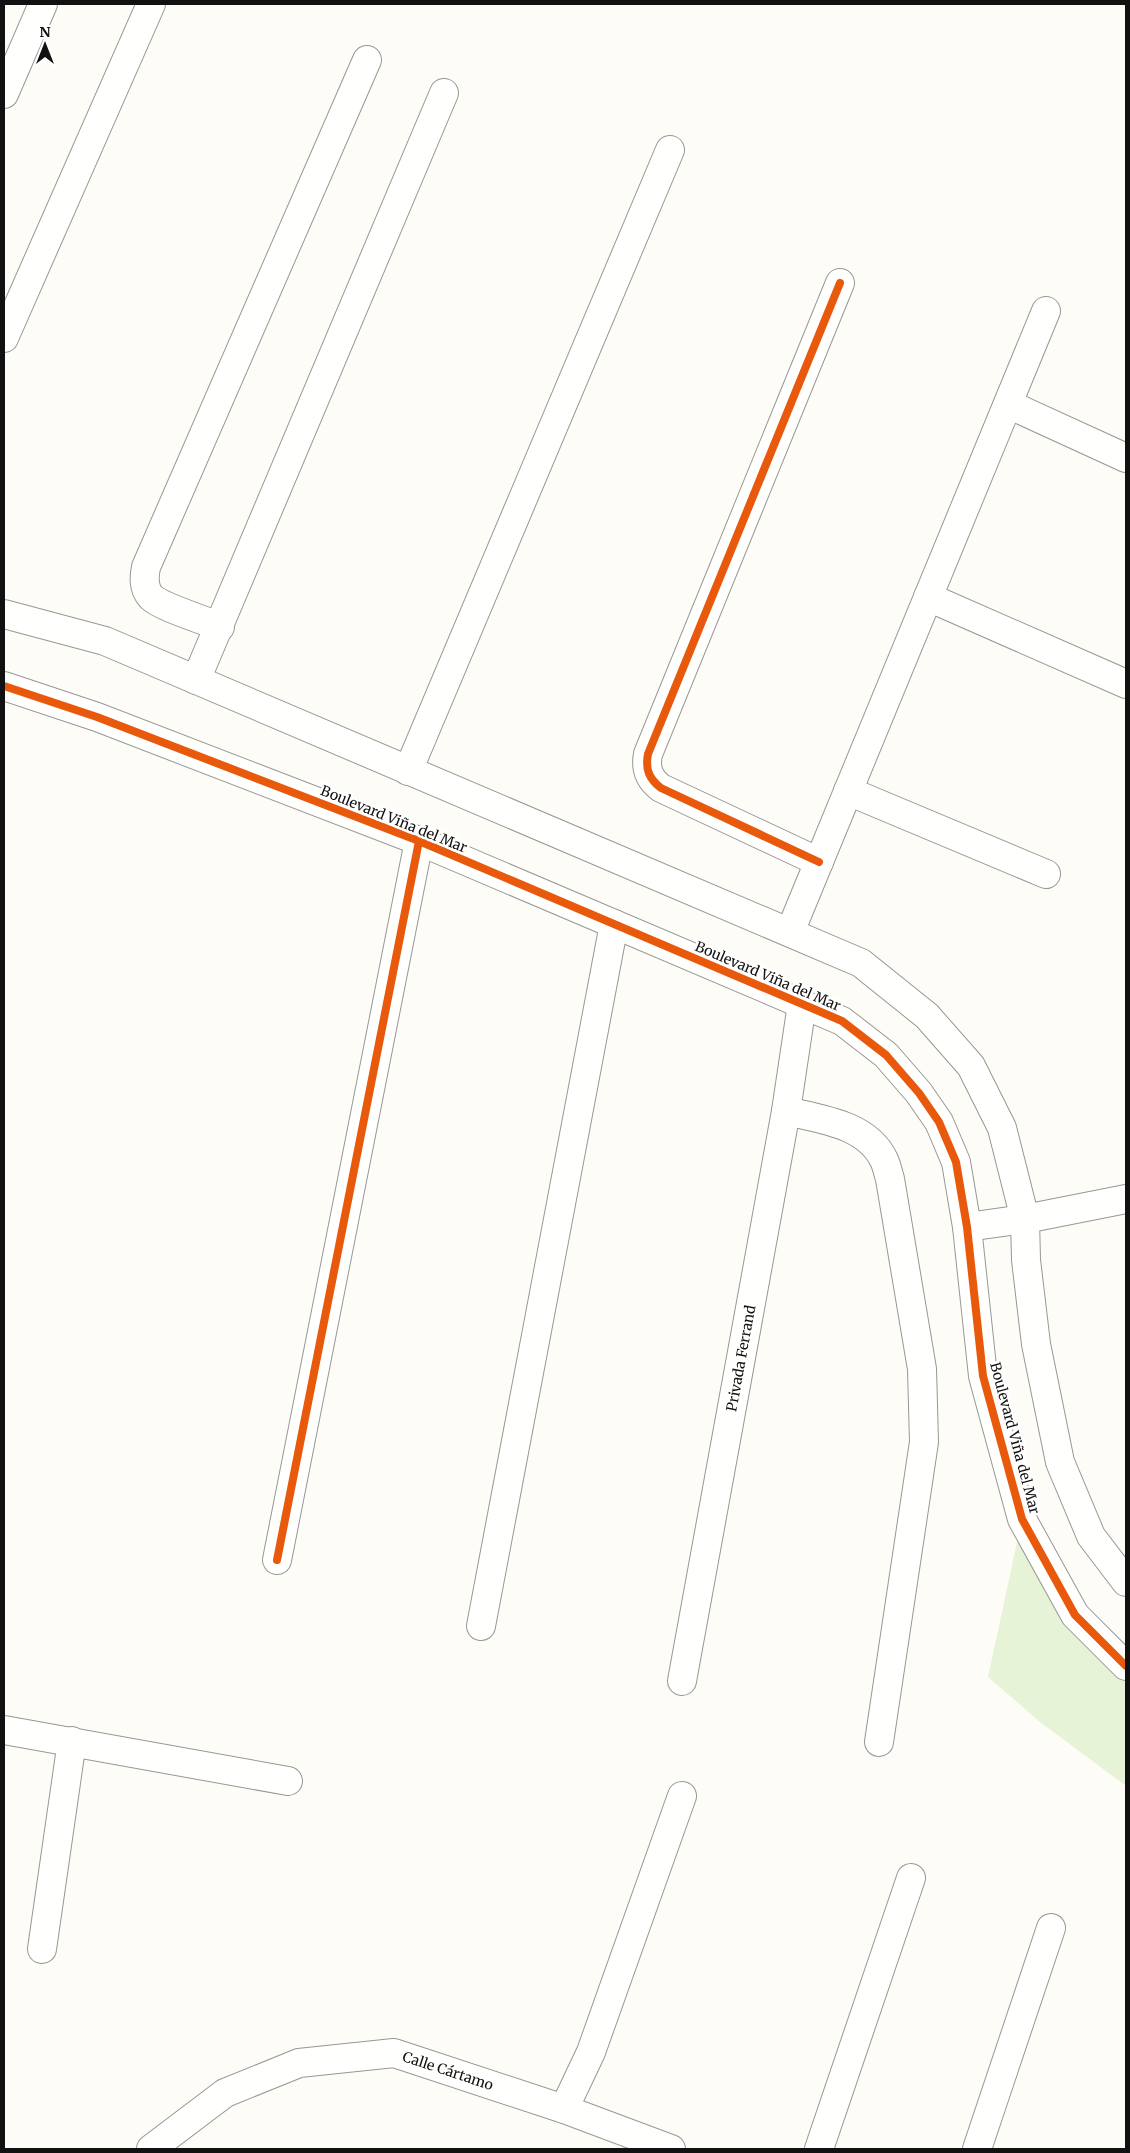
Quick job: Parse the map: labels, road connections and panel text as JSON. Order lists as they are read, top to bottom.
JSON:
{
  "streets": {
    "street": ["Boulevard Viña del Mar", "Privada Ferrand", "Calle Cártamo"]
  },
  "crossings": [
    ["Boulevard Viña del Mar", "Privada Ferrand"]
  ],
  "north": "top"
}
